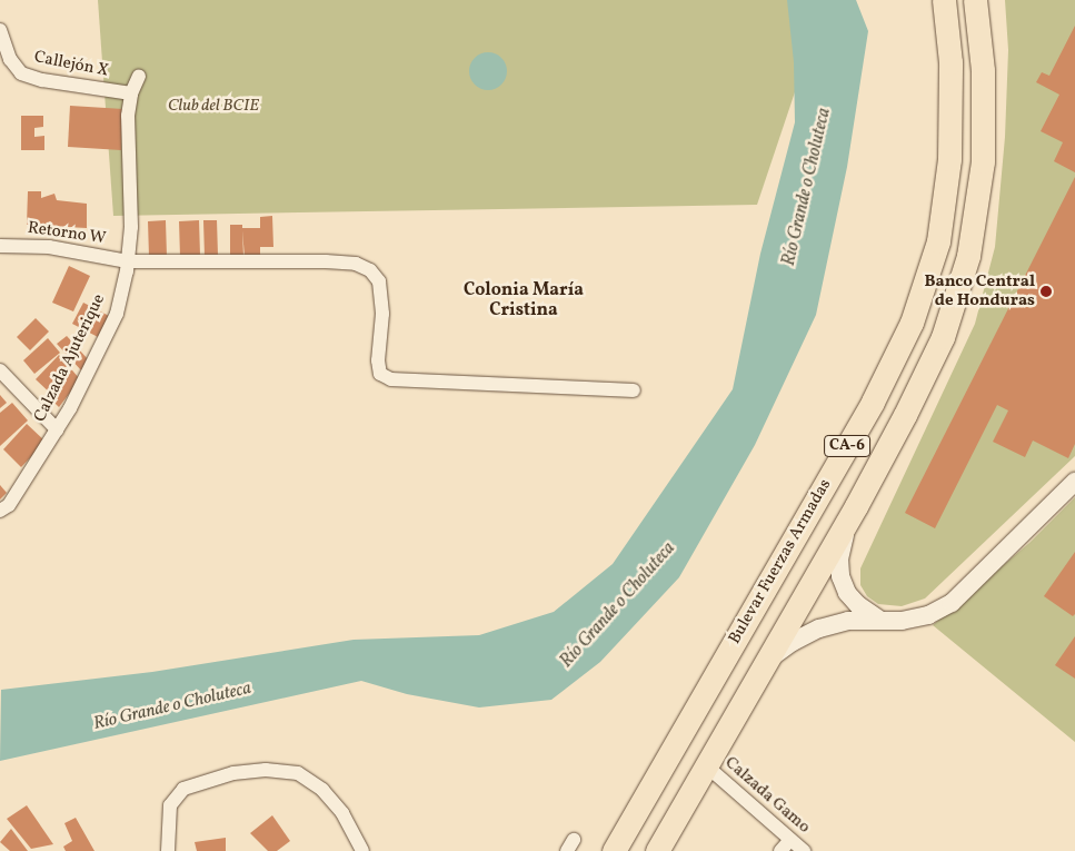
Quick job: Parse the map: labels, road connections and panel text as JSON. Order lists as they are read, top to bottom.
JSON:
{
  "streets": {
    "highway": ["CA-6", "Bulevar Fuerzas Armadas"],
    "street": [
      "Callejón X",
      "Retorno W",
      "Calzada Ajuterique",
      "Calzada Gamo"
    ]
  },
  "crossings": [
    ["Callejón X", "Calzada Ajuterique"],
    ["Retorno W", "Calzada Ajuterique"],
    ["CA-6", "Calzada Gamo"]
  ],
  "districts": ["Colonia María Cristina"],
  "water": ["Río Grande o Choluteca"],
  "parks": ["Club del BCIE"],
  "places": ["Banco Central de Honduras"]
}
